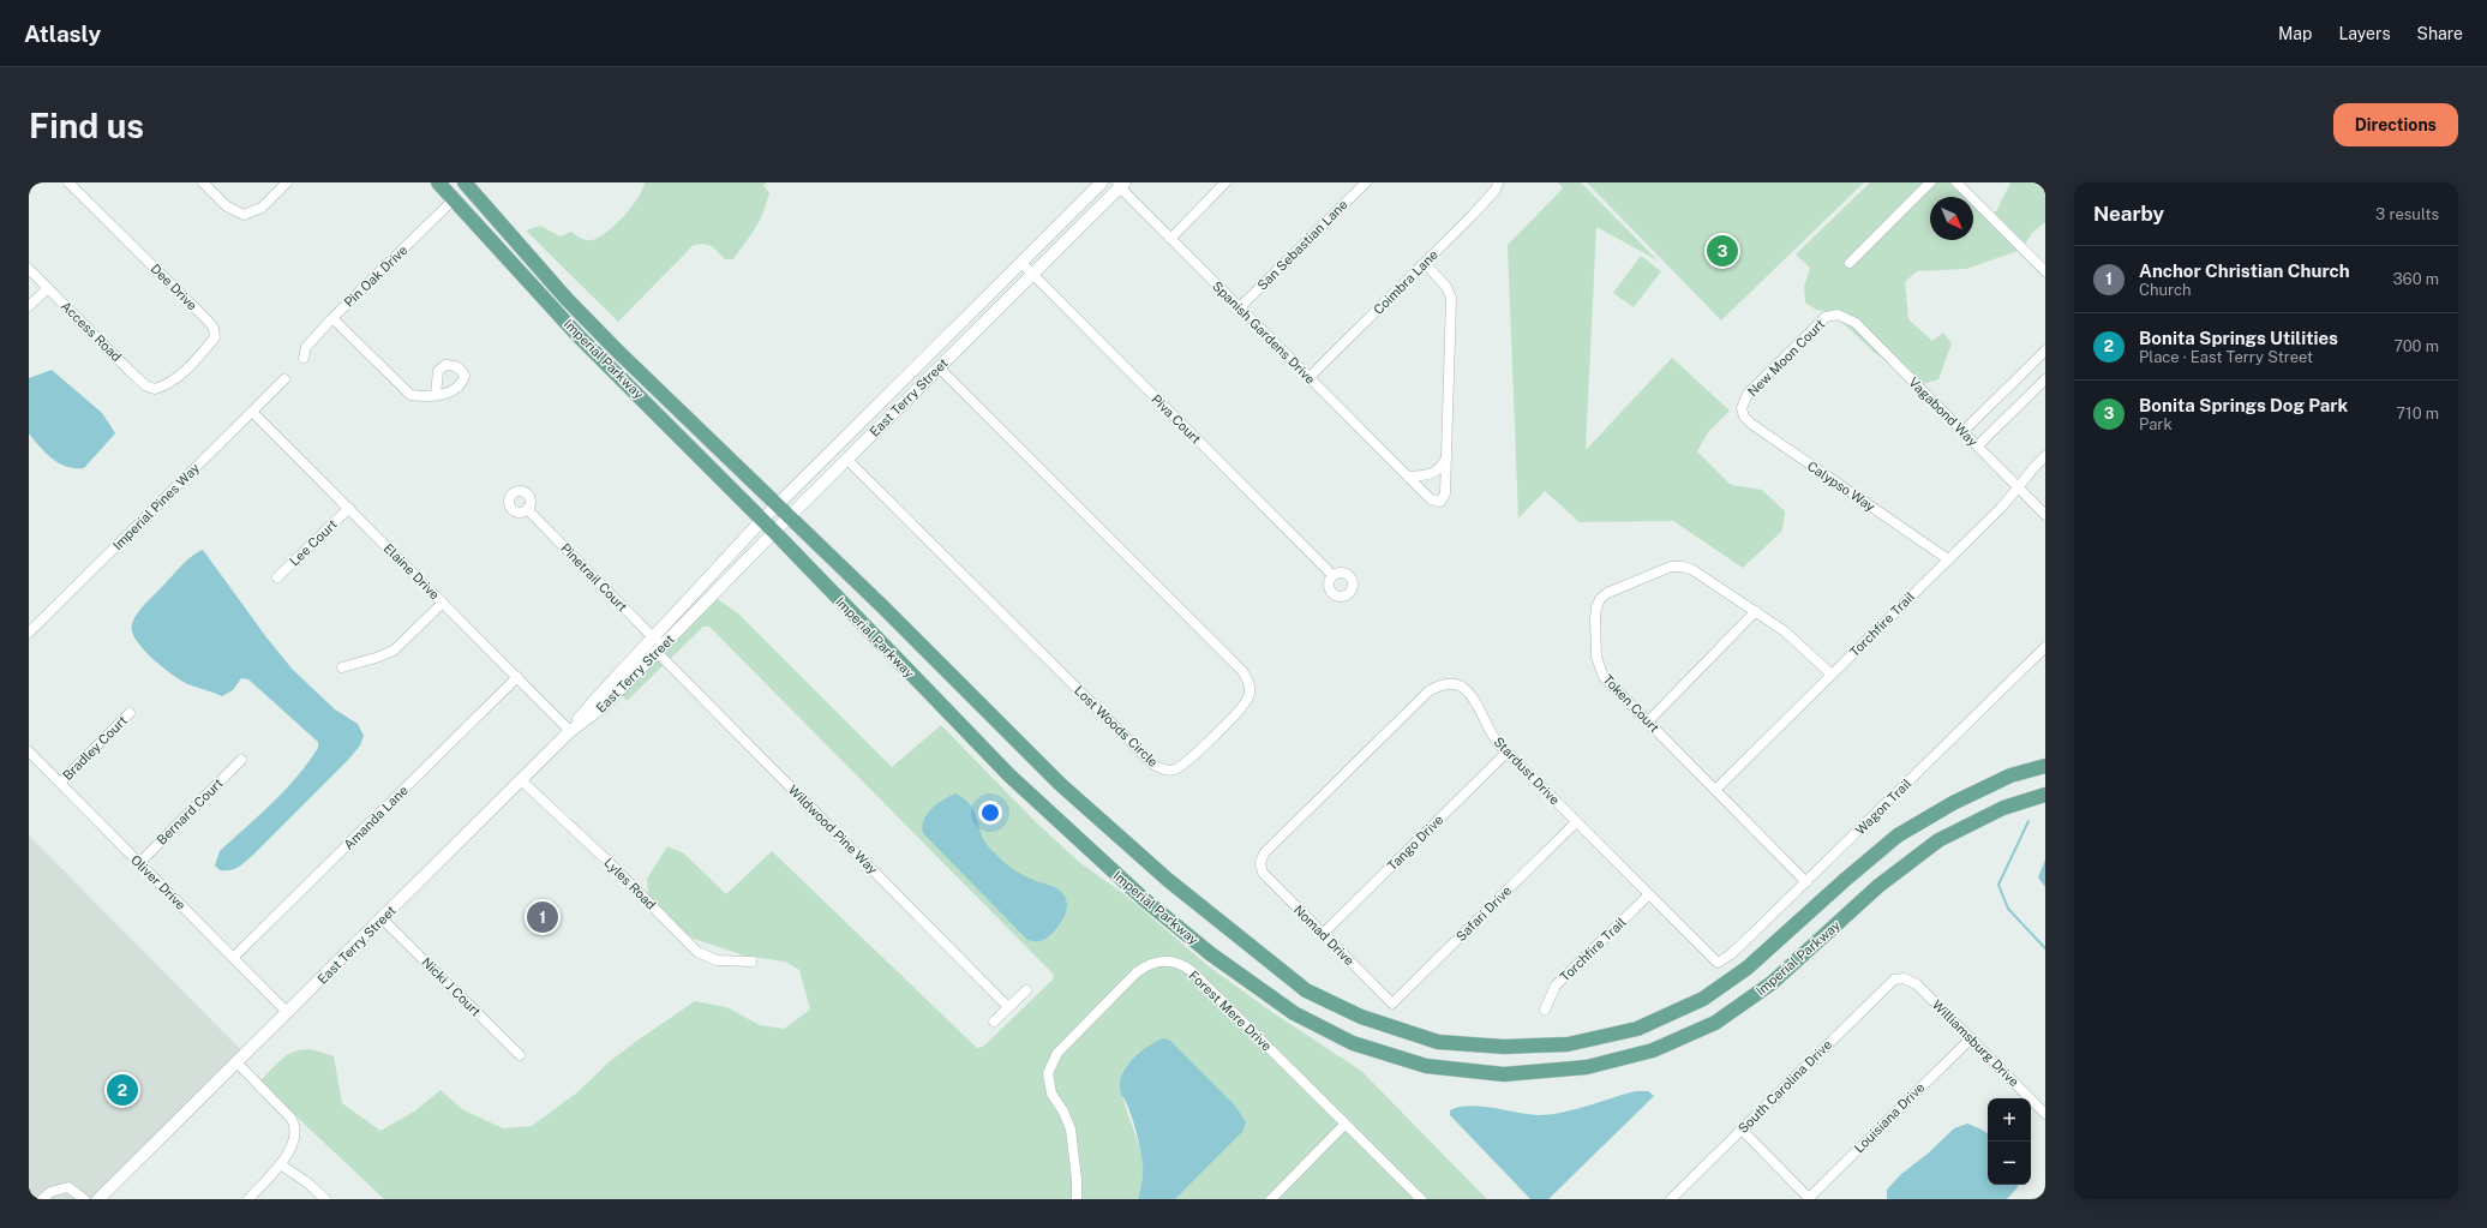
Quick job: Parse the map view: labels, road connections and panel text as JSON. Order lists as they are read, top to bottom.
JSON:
{
  "streets": {
    "main road": ["Imperial Parkway"],
    "street": [
      "San Sebastian Lane",
      "Pin Oak Drive",
      "Coimbra Lane",
      "Dee Drive",
      "Access Road",
      "Spanish Gardens Drive",
      "New Moon Court",
      "East Terry Street",
      "Vagabond Way",
      "Piva Court",
      "Calypso Way",
      "Imperial Pines Way",
      "Lee Court",
      "Elaine Drive",
      "Pinetrail Court",
      "Torchfire Trail",
      "Token Court",
      "Lost Woods Circle",
      "Bradley Court",
      "Stardust Drive",
      "Wagon Trail",
      "Bernard Court",
      "Amanda Lane",
      "Wildwood Pine Way",
      "Tango Drive",
      "Oliver Drive",
      "Lyles Road",
      "Safari Drive",
      "Nomad Drive",
      "Nicki J Court",
      "Forest Mere Drive",
      "Williamsburg Drive",
      "South Carolina Drive",
      "Louisiana Drive"
    ]
  },
  "crossings": [
    ["San Sebastian Lane", "Spanish Gardens Drive"],
    ["Pin Oak Drive", "Imperial Parkway"],
    ["Coimbra Lane", "Spanish Gardens Drive"],
    ["Dee Drive", "Access Road"],
    ["Spanish Gardens Drive", "East Terry Street"],
    ["New Moon Court", "Vagabond Way"],
    ["New Moon Court", "Calypso Way"],
    ["Imperial Parkway", "East Terry Street"],
    ["East Terry Street", "Piva Court"],
    ["East Terry Street", "Elaine Drive"],
    ["East Terry Street", "Pinetrail Court"],
    ["East Terry Street", "Lost Woods Circle"],
    ["East Terry Street", "Wildwood Pine Way"],
    ["East Terry Street", "Oliver Drive"],
    ["East Terry Street", "Lyles Road"],
    ["East Terry Street", "Nicki J Court"],
    ["Vagabond Way", "Torchfire Trail"],
    ["Calypso Way", "Torchfire Trail"],
    ["Imperial Pines Way", "Elaine Drive"],
    ["Lee Court", "Elaine Drive"],
    ["Elaine Drive", "Amanda Lane"],
    ["Pinetrail Court", "Wildwood Pine Way"],
    ["Torchfire Trail", "Token Court"],
    ["Torchfire Trail", "Stardust Drive"],
    ["Token Court", "Wagon Trail"],
    ["Bradley Court", "Oliver Drive"],
    ["Stardust Drive", "Wagon Trail"],
    ["Stardust Drive", "Tango Drive"],
    ["Stardust Drive", "Safari Drive"],
    ["Stardust Drive", "Nomad Drive"],
    ["Bernard Court", "Oliver Drive"],
    ["Amanda Lane", "Oliver Drive"],
    ["Tango Drive", "Nomad Drive"],
    ["Safari Drive", "Nomad Drive"],
    ["Williamsburg Drive", "South Carolina Drive"],
    ["Williamsburg Drive", "Louisiana Drive"]
  ],
  "north": "bottom right",
  "page": {
    "header": "Atlasly",
    "nav": ["Map", "Layers", "Share"],
    "buttons": "Directions",
    "title": "Find us",
    "heading": ["Nearby", "3 results"],
    "pins": ["3", "1", "2"],
    "list": [
      {
        "mark": "1",
        "name": "Anchor Christian Church",
        "note": "Church",
        "value": "360 m"
      },
      {
        "mark": "2",
        "name": "Bonita Springs Utilities",
        "note": "Place · East Terry Street",
        "value": "700 m"
      },
      {
        "mark": "3",
        "name": "Bonita Springs Dog Park",
        "note": "Park",
        "value": "710 m"
      }
    ],
    "map_buttons": ["+", "−"]
  }
}
